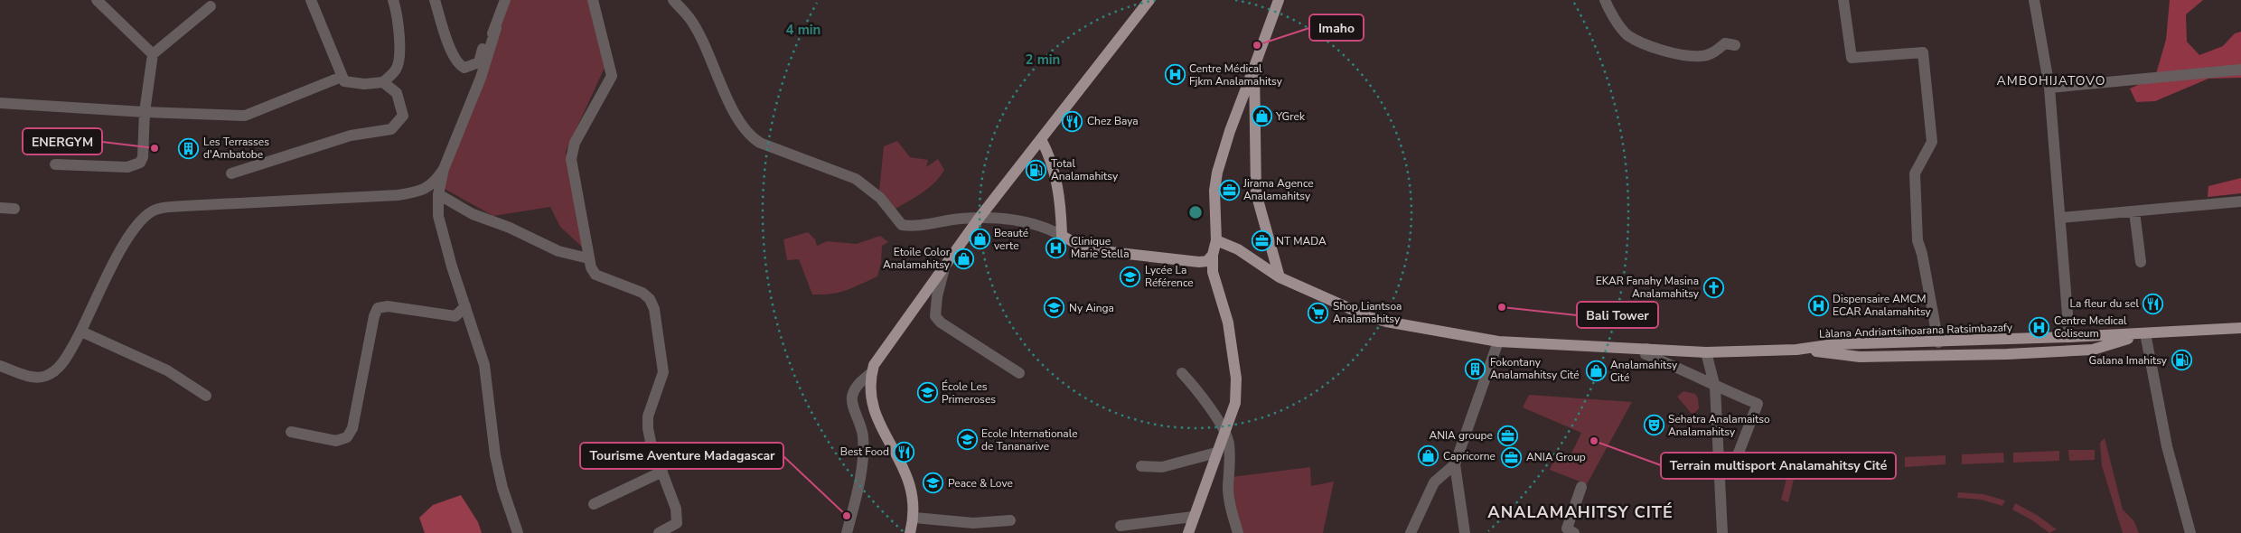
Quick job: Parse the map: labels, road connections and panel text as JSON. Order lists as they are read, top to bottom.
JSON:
{
  "streets": {
    "main road": ["Làlana Andriantsihoarana Ratsimbazafy"]
  },
  "districts": ["AMBOHIJATOVO", "ANALAMAHITSY CITÉ"],
  "places": {
    "other": [
      "Imaho",
      "ENERGYM",
      "Bali Tower",
      "Terrain multisport Analamahitsy Cité",
      "Tourisme Aventure Madagascar"
    ],
    "hospital": [
      "Centre Médical Fjkm Analamahitsy",
      "Clinique Marie Stella",
      "Dispensaire AMCM ECAR Analamahitsy",
      "Centre Medical Coliseum"
    ],
    "shop": [
      "YGrek",
      "Beauté verte",
      "Etoile Color Analamahitsy",
      "Analamahitsy Cité",
      "Capricorne"
    ],
    "restaurant": ["Chez Baya", "La fleur du sel", "Best Food"],
    "building": ["Les Terrasses d'Ambatobe", "Fokontany Analamahitsy Cité"],
    "fuel station": ["Total Analamahitsy", "Galana Imahitsy"],
    "office": [
      "Jirama Agence Analamahitsy",
      "NT MADA",
      "ANIA groupe",
      "ANIA Group"
    ],
    "school or university": [
      "Lycée La Référence",
      "Ny Ainga",
      "École Les Primeroses",
      "Ecole Internationale de Tananarive",
      "Peace & Love"
    ],
    "church": ["EKAR Fanahy Masina Analamahitsy"],
    "supermarket": ["Shop Liantsoa Analamahitsy"],
    "theatre": ["Sehatra Analamaitso Analamahitsy"]
  },
  "rings": ["4 min", "2 min"]
}
